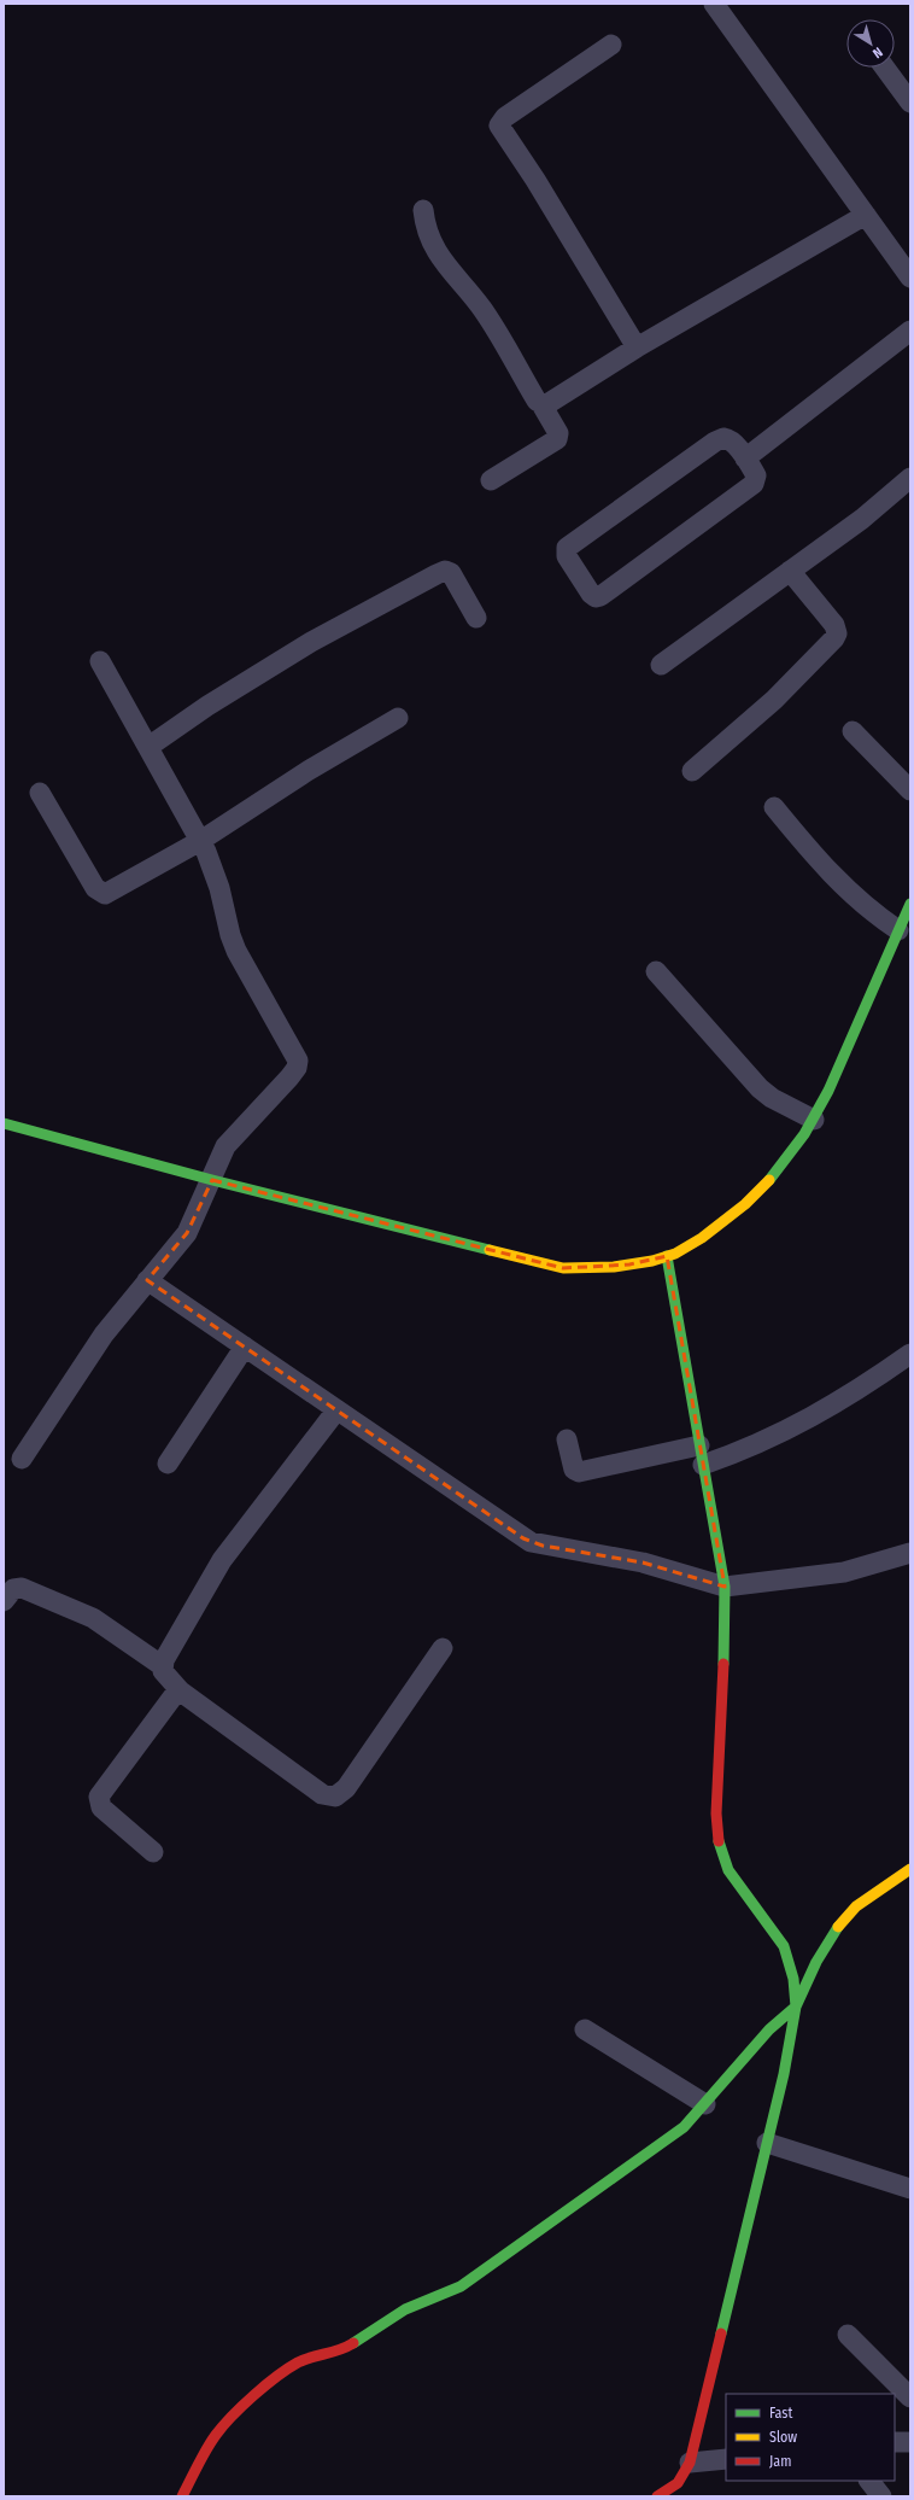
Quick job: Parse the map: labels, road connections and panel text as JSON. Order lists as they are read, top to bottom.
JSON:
{
  "legend": ["Fast", "Slow", "Jam"],
  "north": "bottom right"
}
